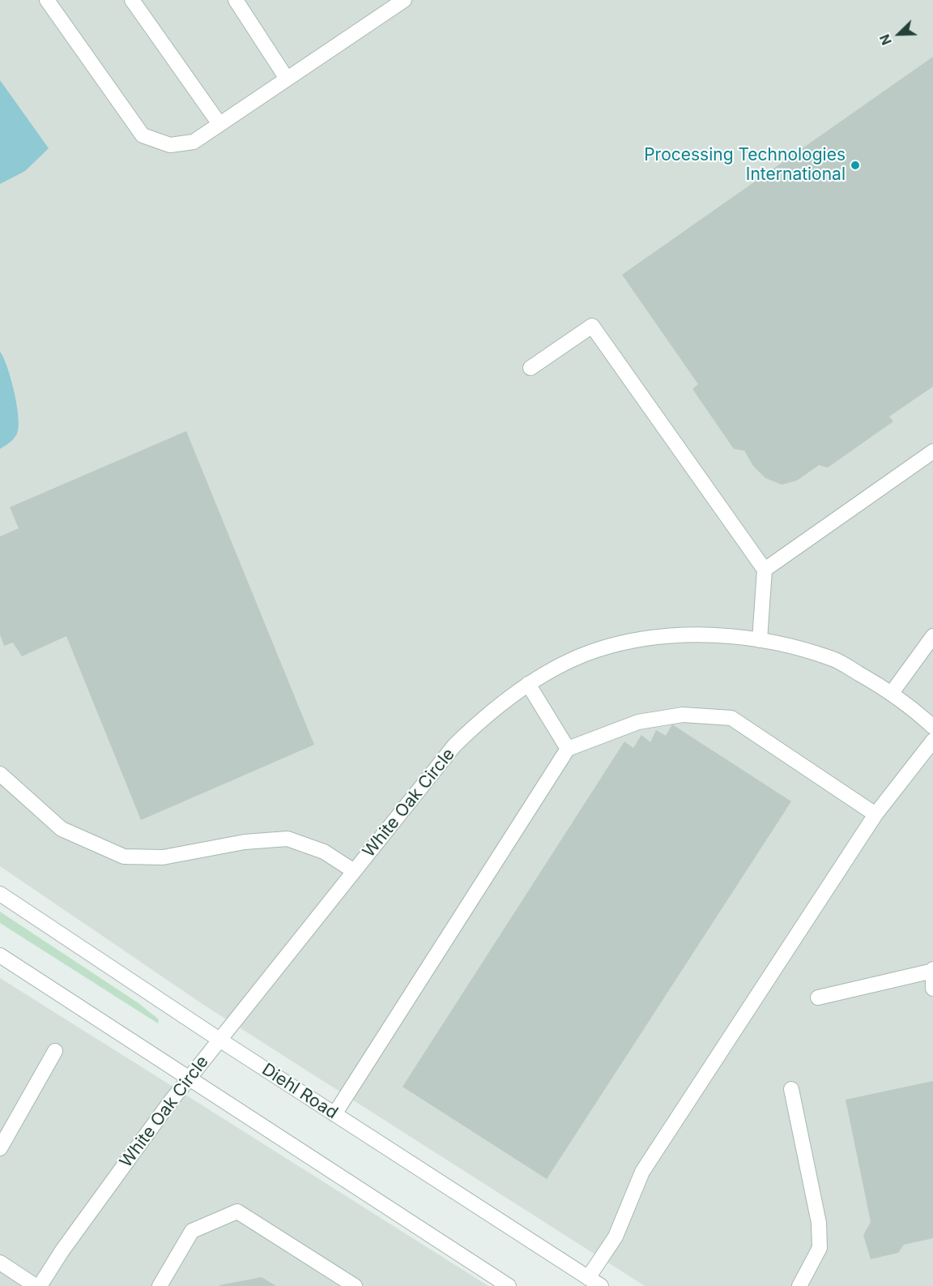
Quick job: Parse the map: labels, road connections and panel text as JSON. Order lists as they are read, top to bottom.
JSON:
{
  "streets": {
    "street": ["White Oak Circle", "Diehl Road"]
  },
  "crossings": [
    ["White Oak Circle", "Diehl Road"]
  ],
  "places": ["Processing Technologies International"],
  "north": "bottom left"
}
